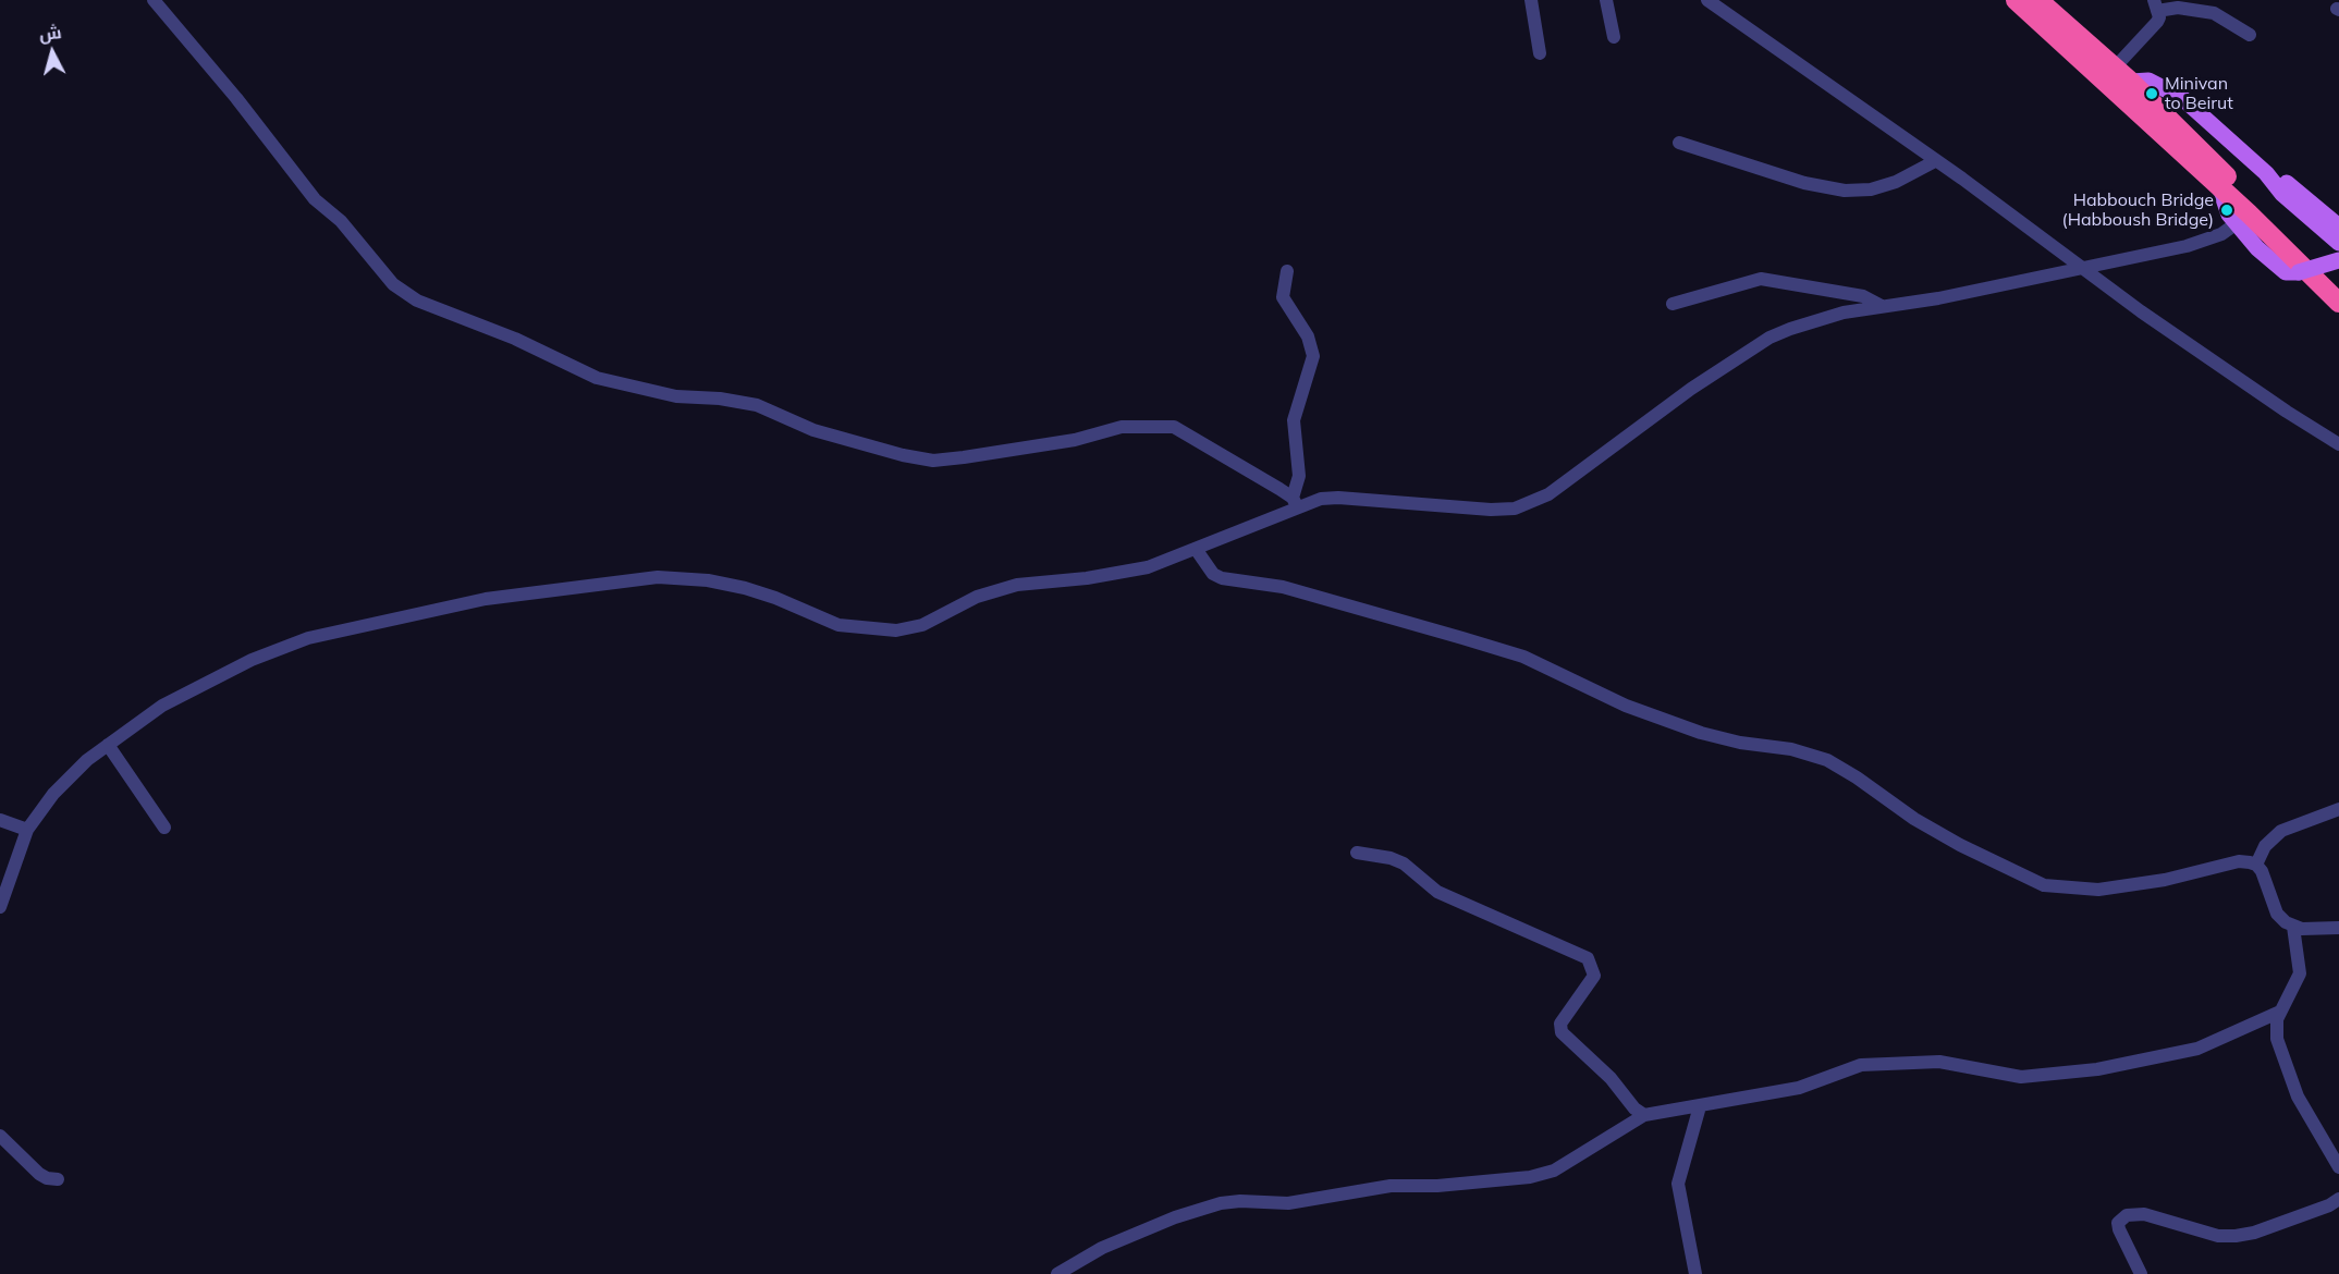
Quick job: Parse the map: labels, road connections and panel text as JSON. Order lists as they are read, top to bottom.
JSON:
{
  "places": ["Minivan to Beirut", "Habbouch Bridge (Habboush Bridge)"],
  "north": "top"
}
